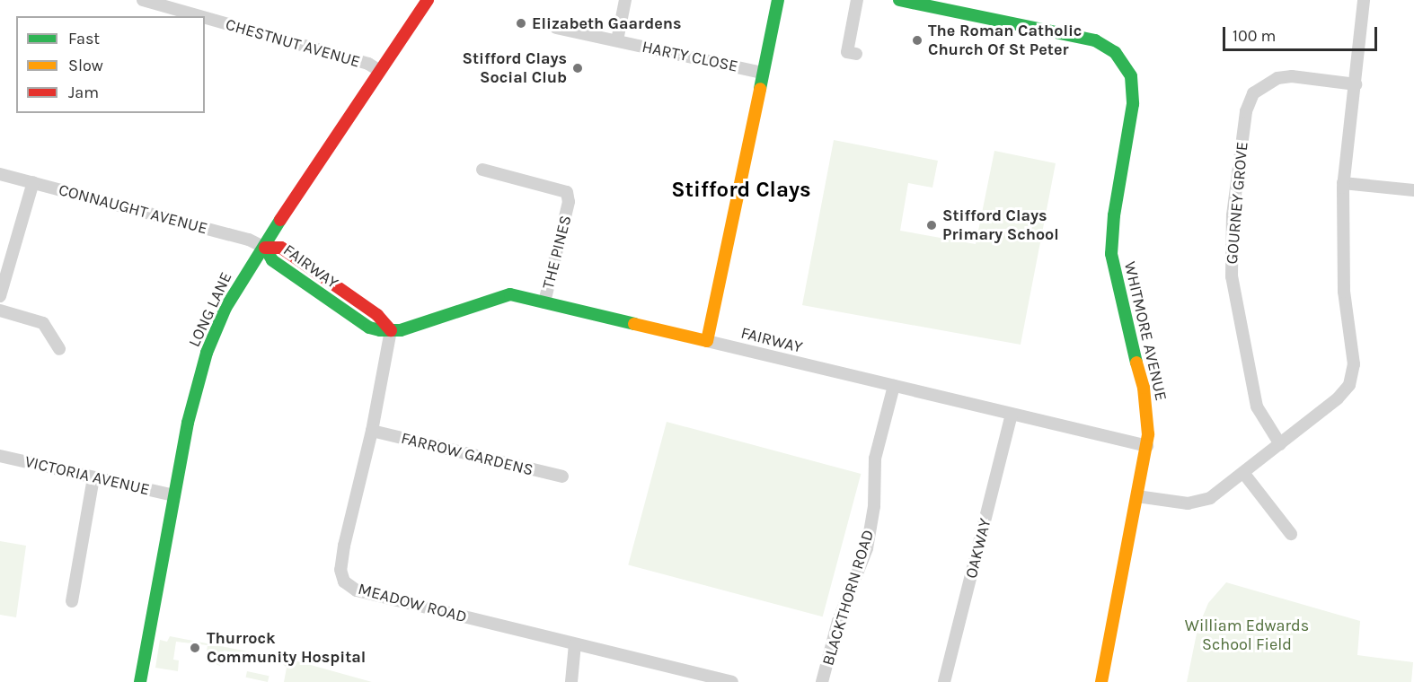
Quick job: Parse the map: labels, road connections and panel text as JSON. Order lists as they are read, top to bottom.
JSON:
{
  "streets": {
    "street": [
      "CHESTNUT AVENUE",
      "HARTY CLOSE",
      "GOURNEY GROVE",
      "CONNAUGHT AVENUE",
      "THE PINES",
      "FAIRWAY",
      "LONG LANE",
      "WHITMORE AVENUE",
      "FARROW GARDENS",
      "VICTORIA AVENUE",
      "OAKWAY",
      "BLACKTHORN ROAD",
      "MEADOW ROAD"
    ]
  },
  "crossings": [
    ["CHESTNUT AVENUE", "LONG LANE"],
    ["CONNAUGHT AVENUE", "FAIRWAY"],
    ["CONNAUGHT AVENUE", "LONG LANE"],
    ["THE PINES", "FAIRWAY"],
    ["FAIRWAY", "LONG LANE"],
    ["FAIRWAY", "WHITMORE AVENUE"],
    ["FAIRWAY", "OAKWAY"],
    ["FAIRWAY", "BLACKTHORN ROAD"],
    ["FAIRWAY", "MEADOW ROAD"],
    ["LONG LANE", "VICTORIA AVENUE"],
    ["FARROW GARDENS", "MEADOW ROAD"]
  ],
  "districts": ["Stifford Clays"],
  "parks": ["William Edwards School Field"],
  "places": [
    "Elizabeth Gaardens",
    "The Roman Catholic Church Of St Peter",
    "Stifford Clays Social Club",
    "Stifford Clays Primary School",
    "Thurrock Community Hospital"
  ],
  "legend": ["Fast", "Slow", "Jam"],
  "scale_bar": "100 m"
}
